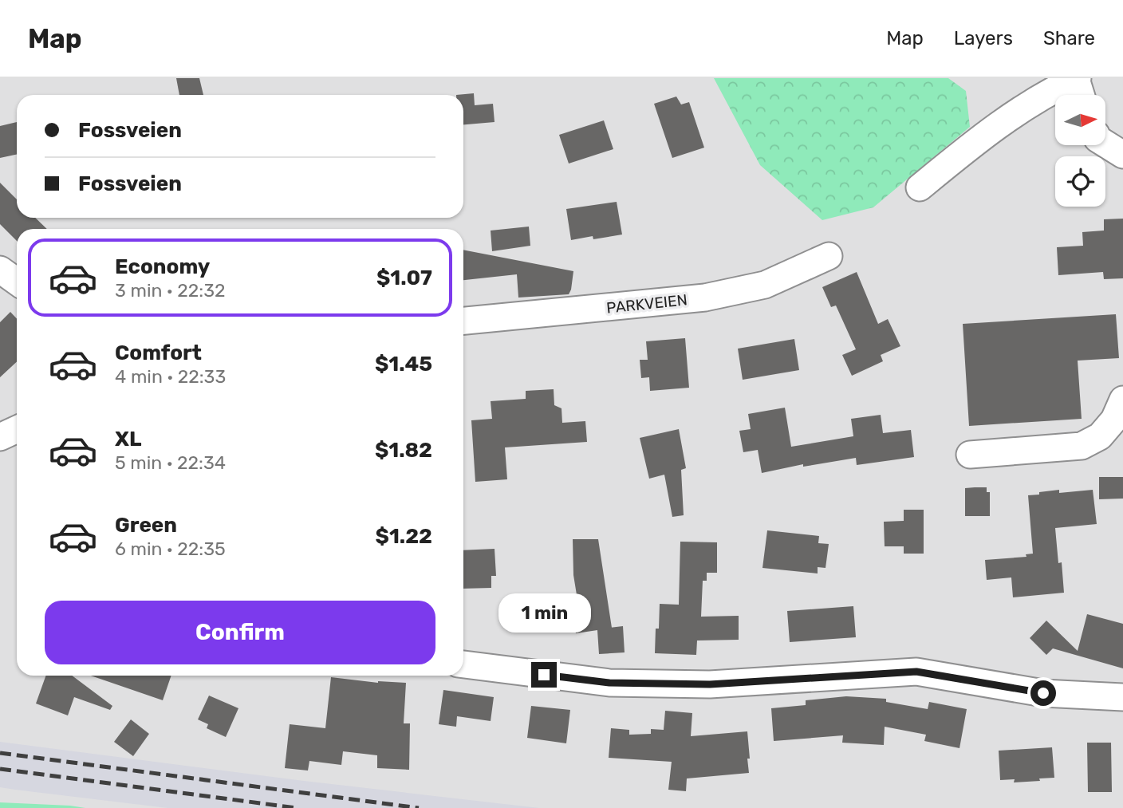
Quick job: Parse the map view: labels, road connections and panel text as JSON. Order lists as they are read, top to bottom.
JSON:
{
  "streets": {
    "street": ["PARKVEIEN"]
  },
  "north": "right",
  "page": {
    "header": "Map",
    "nav": ["Map", "Layers", "Share"],
    "banner": ["Fossveien", "Fossveien"],
    "list": [
      {
        "name": "Economy",
        "note": "3 min · 22:32",
        "value": "$1.07"
      },
      {
        "name": "Comfort",
        "note": "4 min · 22:33",
        "value": "$1.45"
      },
      {
        "name": "XL",
        "note": "5 min · 22:34",
        "value": "$1.82"
      },
      {
        "name": "Green",
        "note": "6 min · 22:35",
        "value": "$1.22"
      }
    ],
    "buttons": "Confirm",
    "bubble": "1 min"
  }
}
